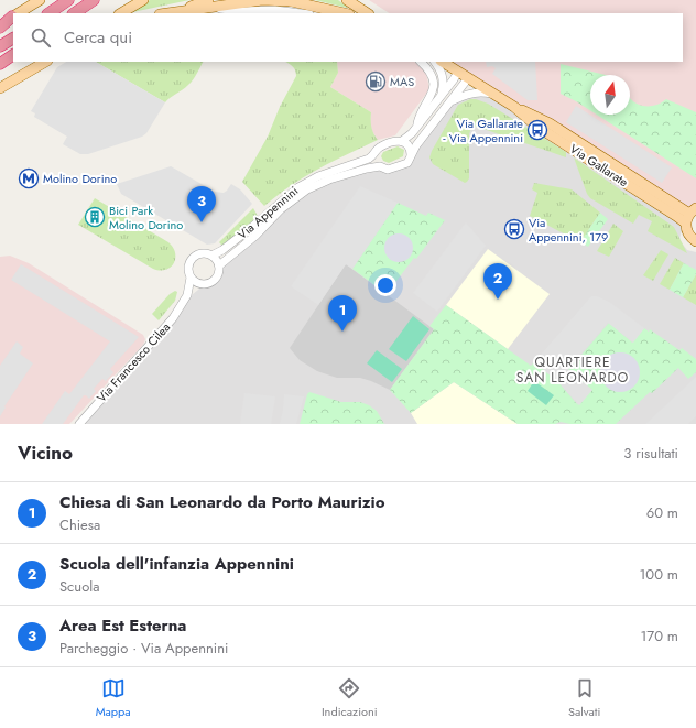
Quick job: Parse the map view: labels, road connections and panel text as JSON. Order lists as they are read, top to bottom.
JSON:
{
  "streets": {
    "main road": ["Via Gallarate"],
    "street": ["Via Appennini", "Via Francesco Cilea"]
  },
  "crossings": [
    ["Via Gallarate", "Via Appennini"],
    ["Via Appennini", "Via Francesco Cilea"]
  ],
  "districts": ["QUARTIERE SAN LEONARDO"],
  "places": {
    "fuel station": ["MAS"],
    "bus stop": ["Via Gallarate - Via Appennini", "Via Appennini, 179"],
    "metro station": ["Molino Dorino"],
    "building": ["Bici Park Molino Dorino"]
  },
  "north": "top",
  "page": {
    "search": "Cerca qui",
    "pins": ["3", "2", "1"],
    "heading": ["Vicino", "3 risultati"],
    "list": [
      {
        "mark": "1",
        "name": "Chiesa di San Leonardo da Porto Maurizio",
        "note": "Chiesa",
        "value": "60 m"
      },
      {
        "mark": "2",
        "name": "Scuola dell'infanzia Appennini",
        "note": "Scuola",
        "value": "100 m"
      },
      {
        "mark": "3",
        "name": "Area Est Esterna",
        "note": "Parcheggio · Via Appennini",
        "value": "170 m"
      }
    ],
    "nav": ["Mappa", "Indicazioni", "Salvati"]
  }
}
